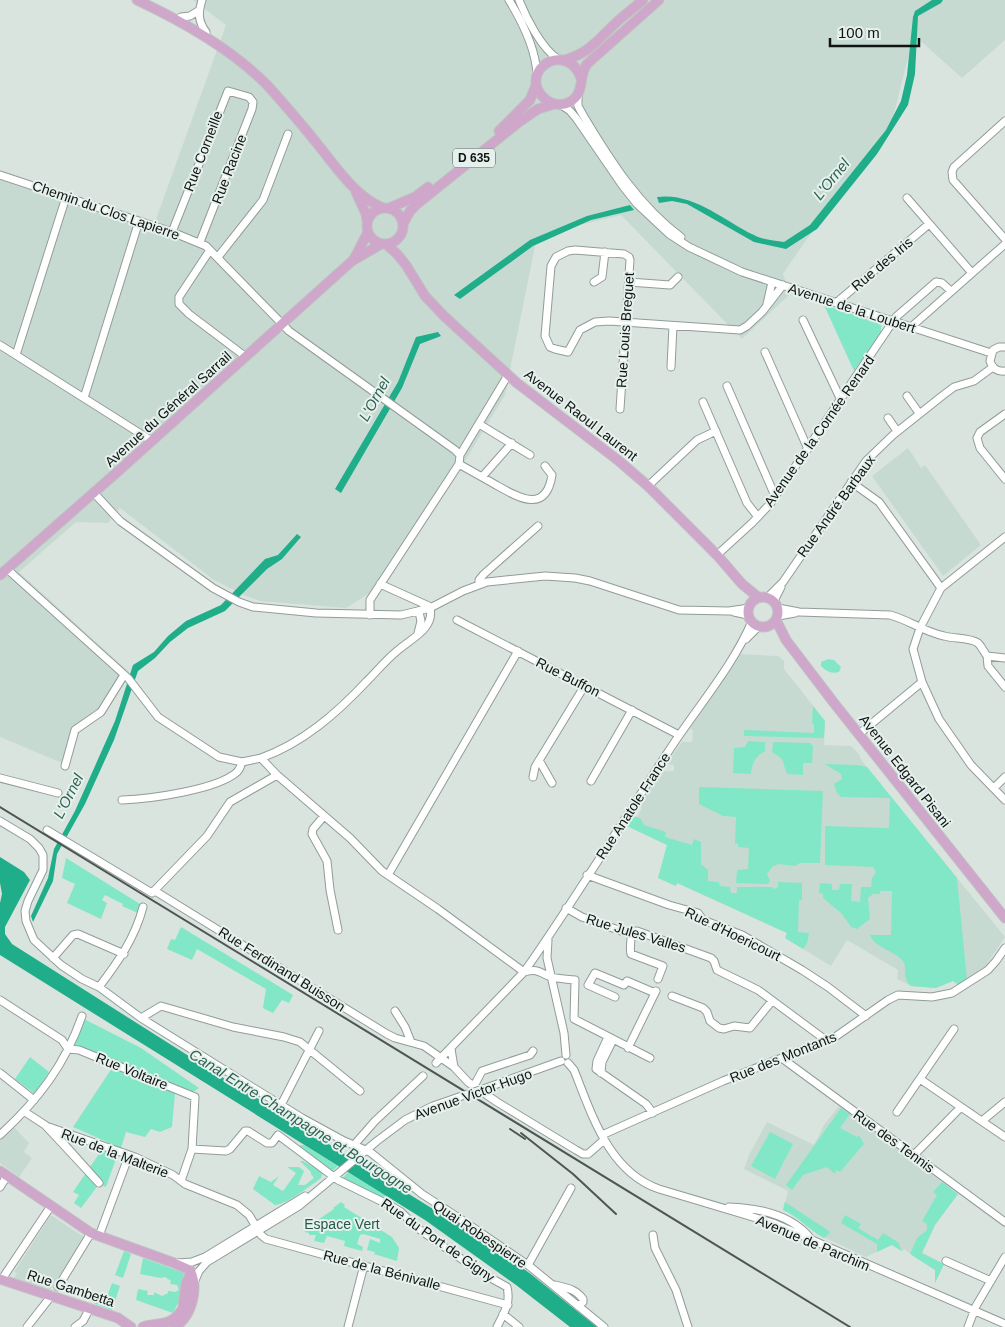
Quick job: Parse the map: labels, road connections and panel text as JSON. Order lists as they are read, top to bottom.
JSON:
{
  "streets": {
    "main road": [
      "D 635",
      "Avenue du Général Sarrail",
      "Avenue Raoul Laurent",
      "Avenue Edgard Pisani",
      "Rue Gambetta"
    ],
    "street": [
      "Rue Corneille",
      "Rue Racine",
      "Chemin du Clos Lapierre",
      "Rue des Iris",
      "Avenue de la Loubert",
      "Rue Louis Breguet",
      "Avenue de la Cornée Renard",
      "Rue André Barbaux",
      "Rue Buffon",
      "Rue Anatole France",
      "Rue Jules Valles",
      "Rue d'Hoericourt",
      "Rue Ferdinand Buisson",
      "Rue des Montants",
      "Rue Voltaire",
      "Avenue Victor Hugo",
      "Rue des Tennis",
      "Rue de la Malterie",
      "Quai Robespierre",
      "Rue du Port de Gigny",
      "Avenue de Parchim",
      "Rue de la Bénivalle"
    ]
  },
  "crossings": [
    ["Rue Corneille", "Rue Racine"],
    ["Rue Corneille", "Chemin du Clos Lapierre"],
    ["D 635", "Avenue de la Loubert"],
    ["D 635", "Avenue du Général Sarrail"],
    ["D 635", "Avenue Raoul Laurent"],
    ["Rue Racine", "Chemin du Clos Lapierre"],
    ["Chemin du Clos Lapierre", "Avenue du Général Sarrail"],
    ["Rue des Iris", "Avenue de la Loubert"],
    ["Avenue de la Loubert", "Avenue de la Cornée Renard"],
    ["Avenue du Général Sarrail", "Avenue Raoul Laurent"],
    ["Avenue Raoul Laurent", "Avenue de la Cornée Renard"],
    ["Avenue Raoul Laurent", "Rue André Barbaux"],
    ["Avenue Raoul Laurent", "Avenue Edgard Pisani"],
    ["Avenue Raoul Laurent", "Rue Anatole France"],
    ["Rue André Barbaux", "Avenue Edgard Pisani"],
    ["Rue André Barbaux", "Rue Anatole France"],
    ["Rue Buffon", "Rue Anatole France"],
    ["Avenue Edgard Pisani", "Rue Anatole France"],
    ["Rue Anatole France", "Rue Jules Valles"],
    ["Rue Anatole France", "Rue d'Hoericourt"],
    ["Rue Anatole France", "Rue Ferdinand Buisson"],
    ["Rue Anatole France", "Rue des Montants"],
    ["Rue Jules Valles", "Rue des Montants"],
    ["Rue d'Hoericourt", "Rue des Montants"],
    ["Rue Ferdinand Buisson", "Rue des Montants"],
    ["Rue des Montants", "Rue des Tennis"],
    ["Rue des Montants", "Avenue de Parchim"],
    ["Rue Voltaire", "Rue du Port de Gigny"],
    ["Avenue Victor Hugo", "Rue de la Malterie"],
    ["Avenue Victor Hugo", "Quai Robespierre"],
    ["Avenue Victor Hugo", "Rue du Port de Gigny"],
    ["Avenue Victor Hugo", "Rue de la Bénivalle"],
    ["Rue de la Malterie", "Rue de la Bénivalle"],
    ["Rue du Port de Gigny", "Rue de la Bénivalle"]
  ],
  "water": ["L'Ornel", "Canal Entre Champagne et Bourgogne"],
  "parks": ["Espace Vert"],
  "scale_bar": "100 m"
}
